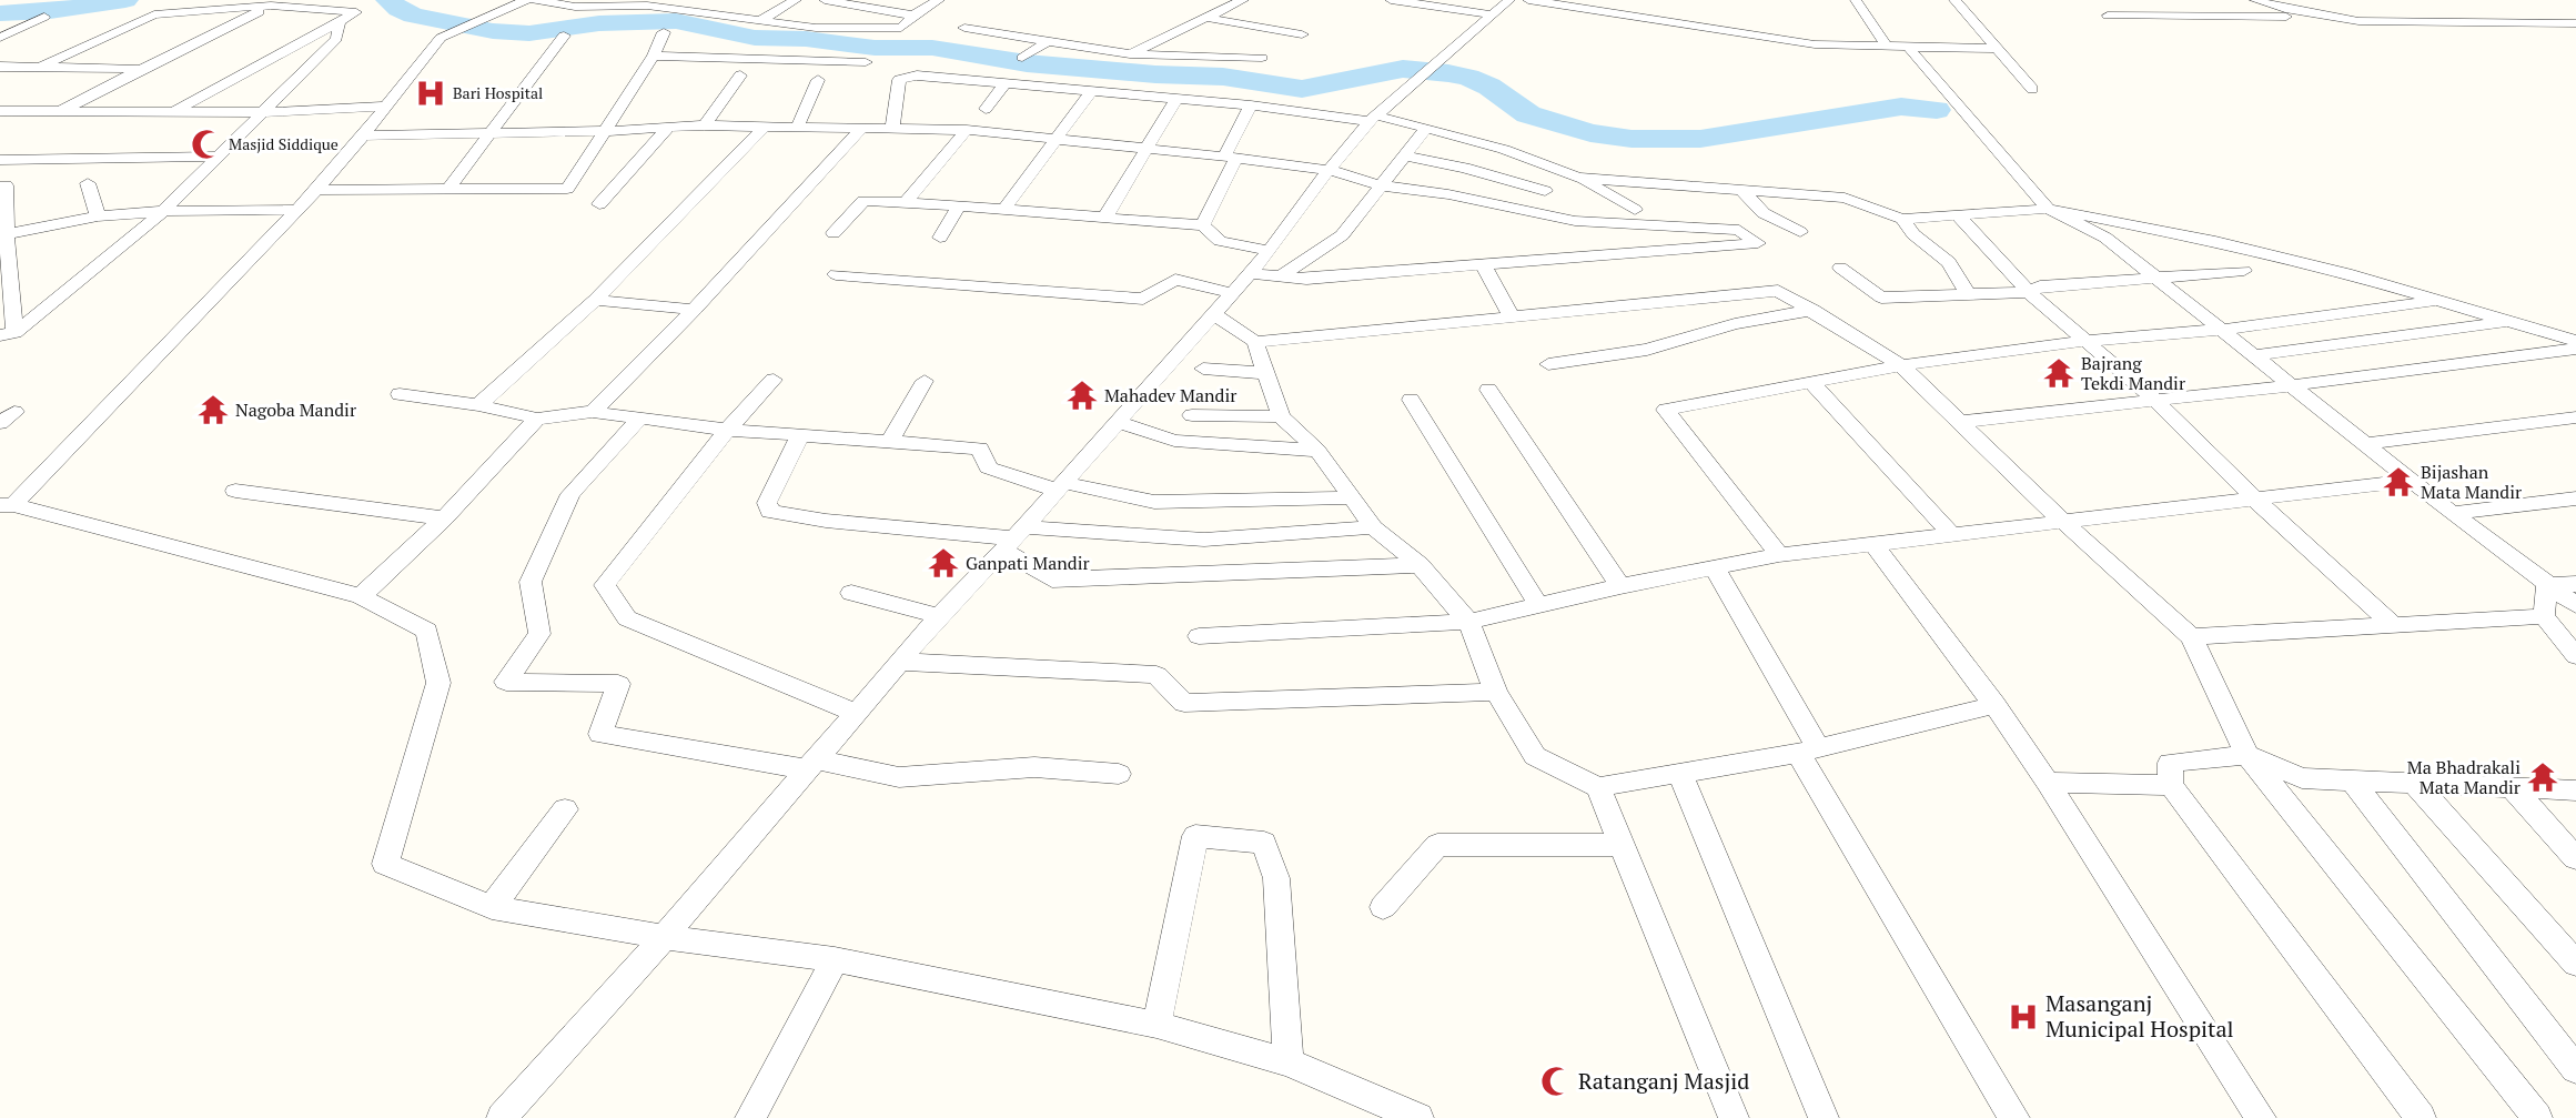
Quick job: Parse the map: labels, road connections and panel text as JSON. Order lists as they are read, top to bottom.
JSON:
{
  "places": {
    "hospital": ["Bari Hospital", "Masanganj Municipal Hospital"],
    "mosque": ["Masjid Siddique", "Ratanganj Masjid"],
    "temple": [
      "Bajrang Tekdi Mandir",
      "Mahadev Mandir",
      "Nagoba Mandir",
      "Bijashan Mata Mandir",
      "Ganpati Mandir",
      "Ma Bhadrakali Mata Mandir"
    ]
  }
}
